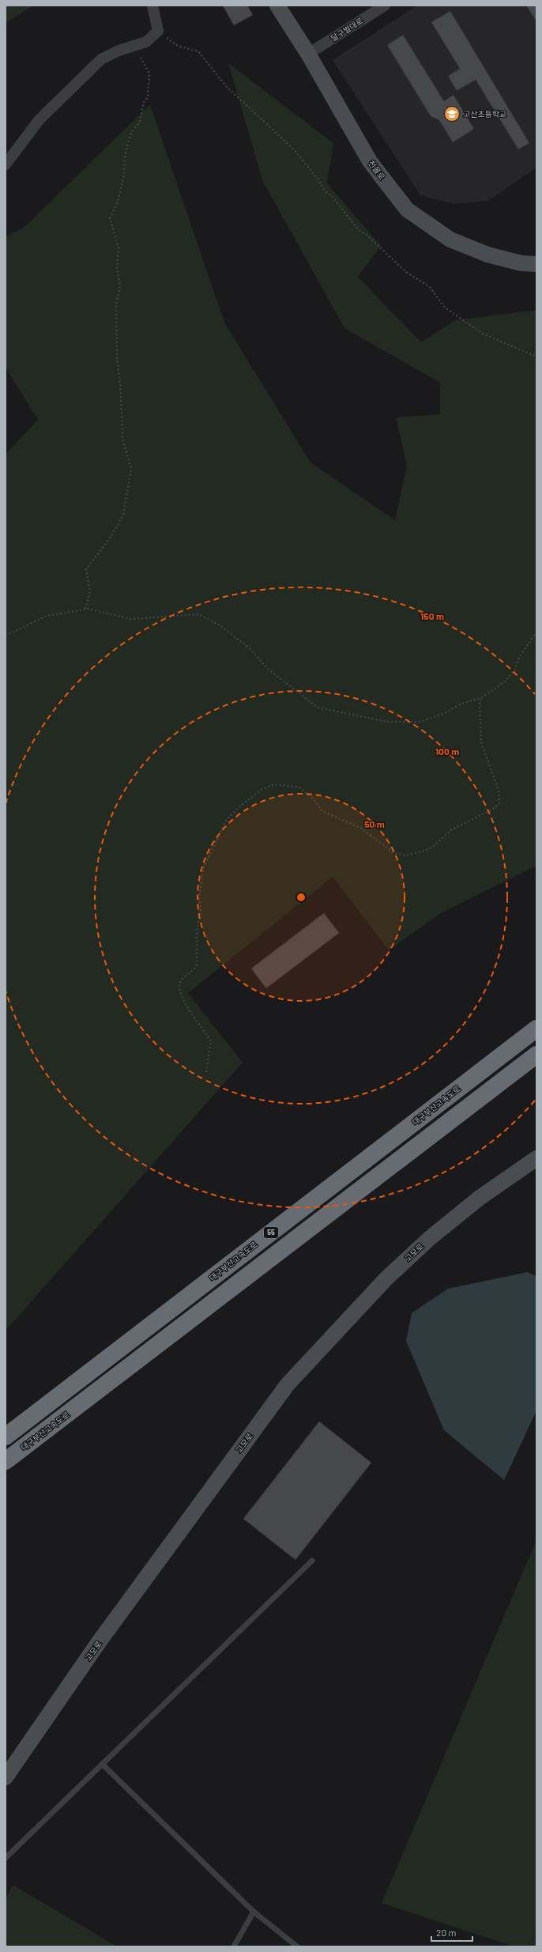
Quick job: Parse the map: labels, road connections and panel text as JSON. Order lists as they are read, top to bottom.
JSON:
{
  "streets": {
    "highway": ["대구부산고속도로", "55"],
    "main road": ["천을로", "고모로"],
    "street": ["달구벌대로"]
  },
  "crossings": [
    ["달구벌대로", "천을로"]
  ],
  "places": {
    "school or university": ["고산초등학교"]
  },
  "scale_bar": "20 m",
  "rings": ["150 m", "100 m", "50 m"]
}
